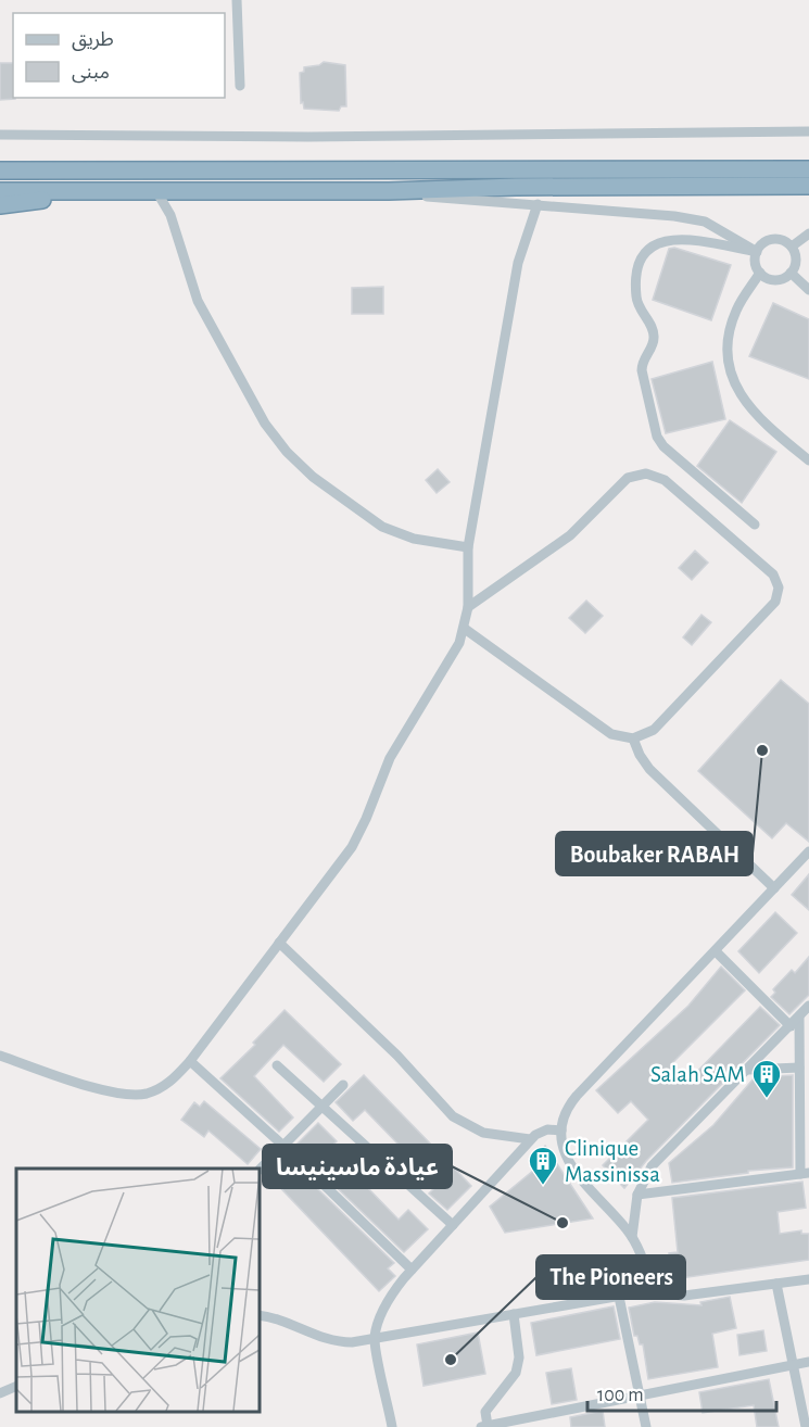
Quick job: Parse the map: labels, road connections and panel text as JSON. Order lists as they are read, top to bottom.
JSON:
{
  "places": {
    "other": ["Boubaker RABAH", "عيادة ماسينيسا", "The Pioneers"],
    "building": ["Salah SAM", "Clinique Massinissa"]
  },
  "legend": ["طريق", "مبنى"],
  "scale_bar": "100 m"
}
